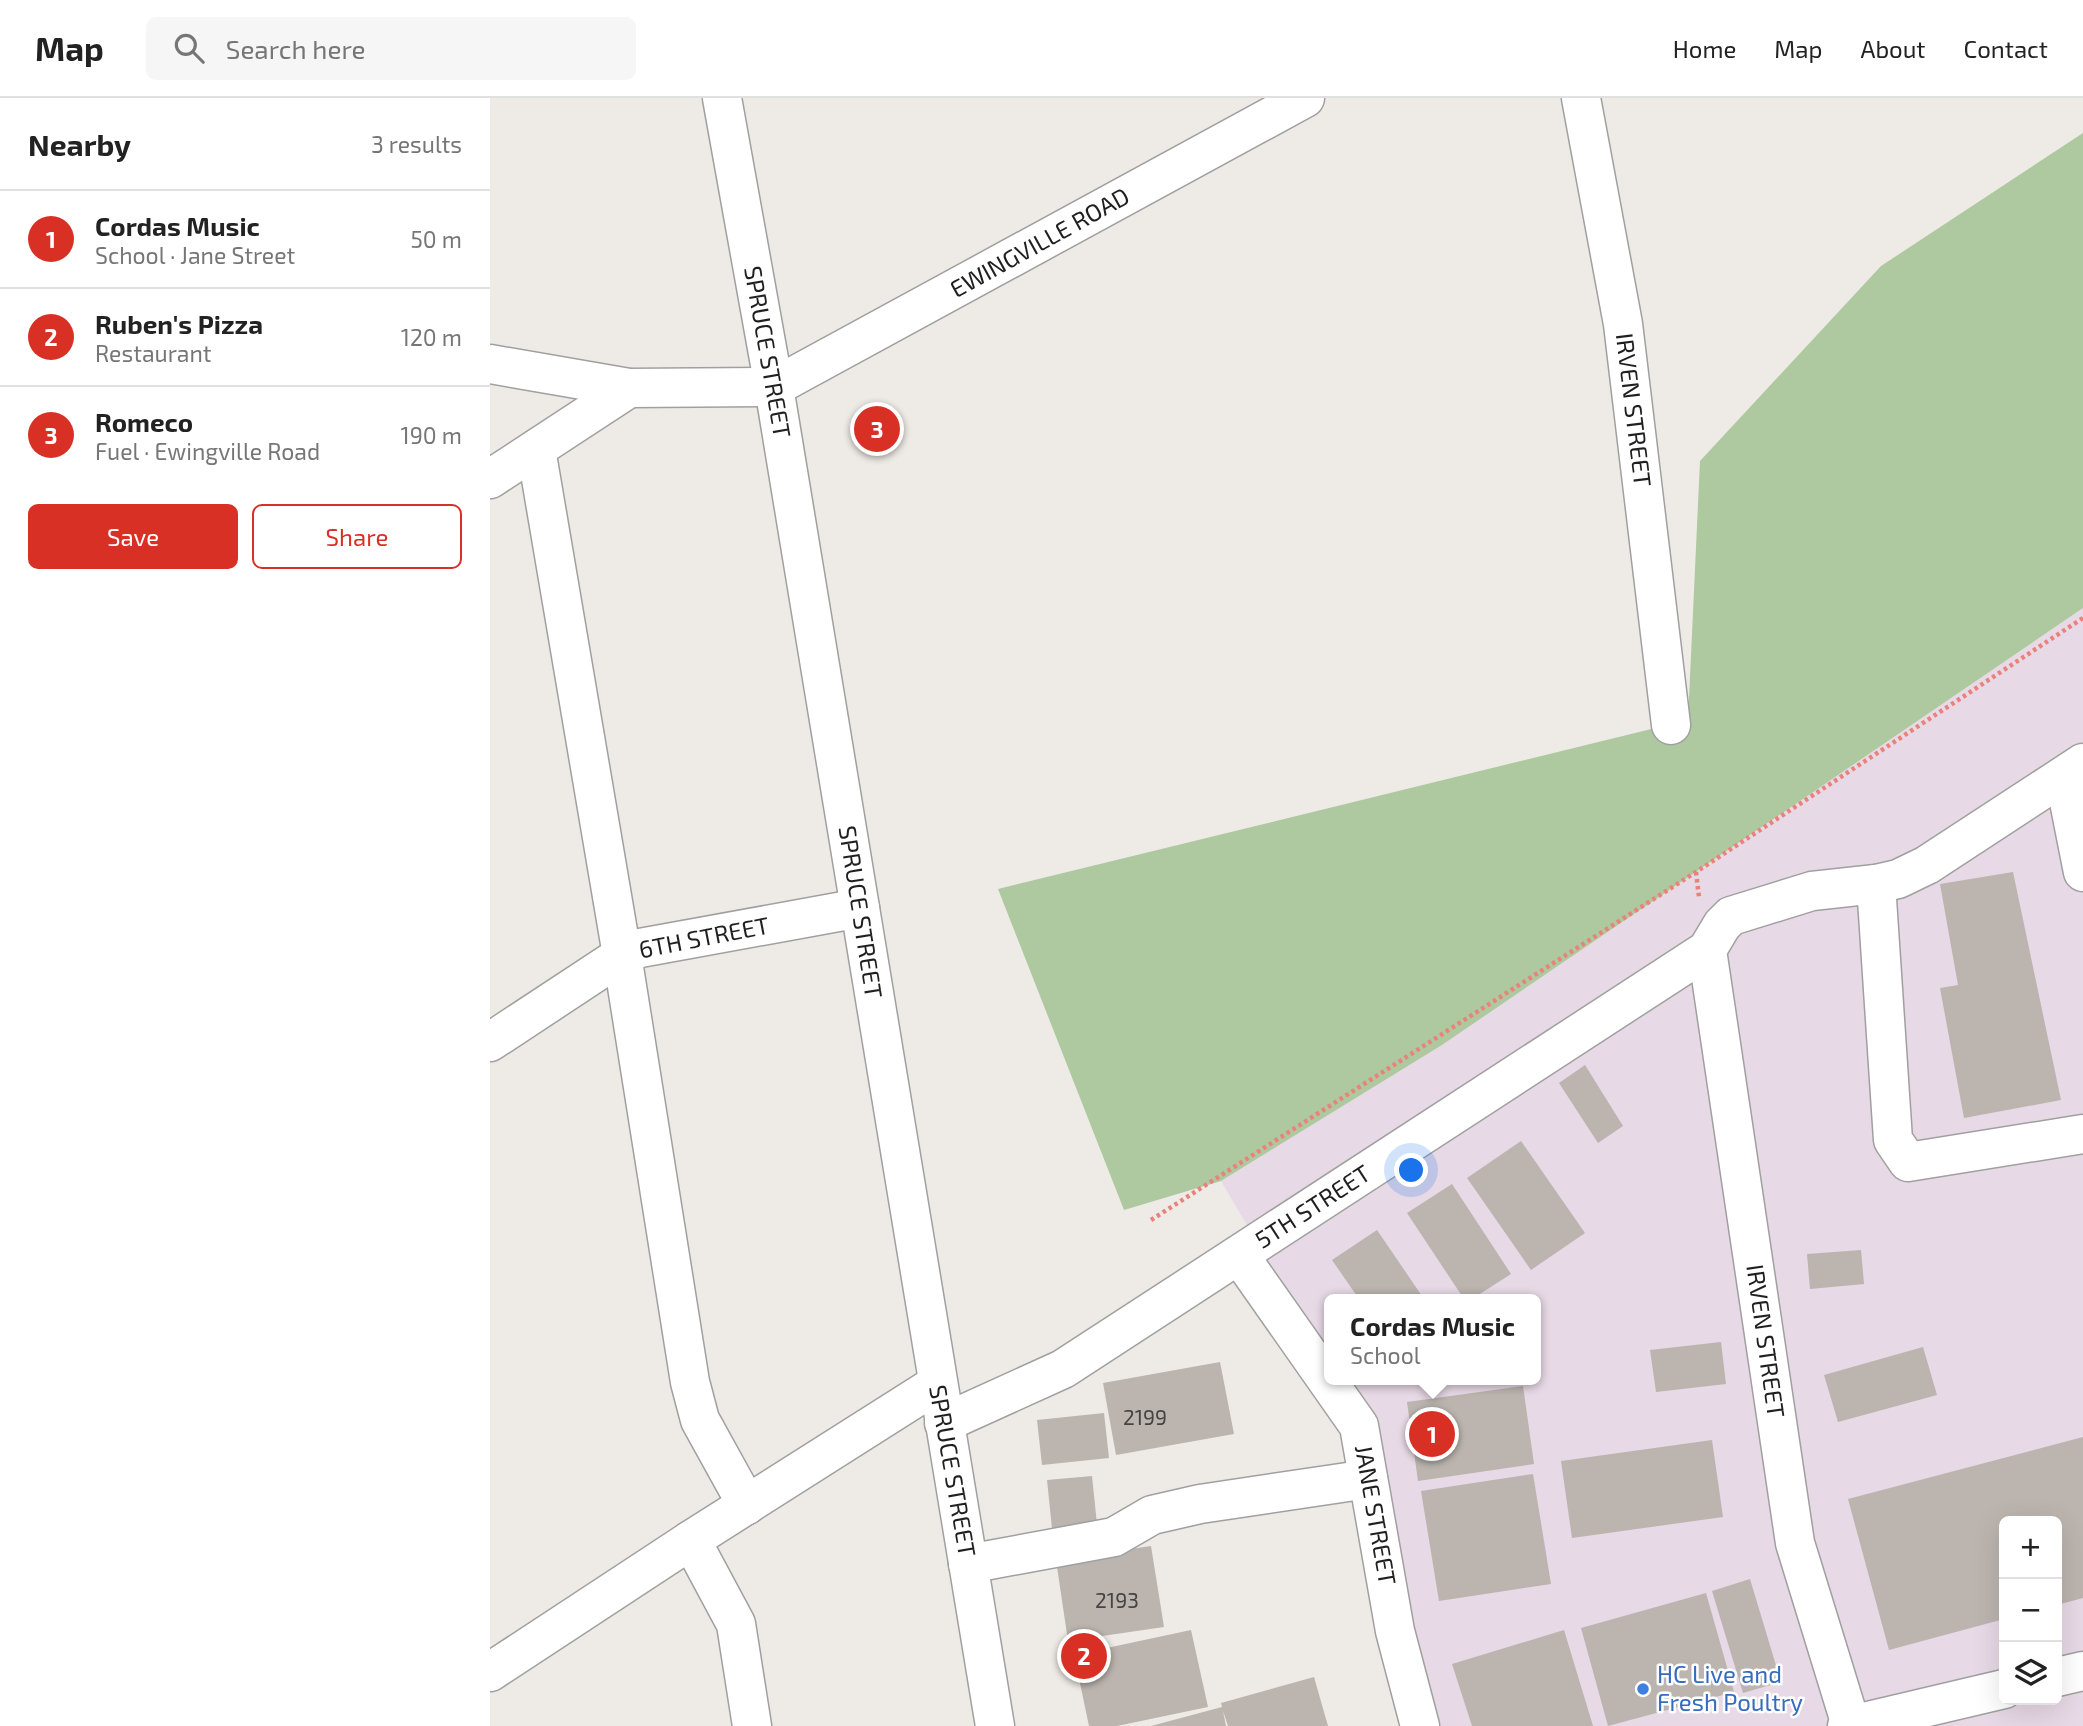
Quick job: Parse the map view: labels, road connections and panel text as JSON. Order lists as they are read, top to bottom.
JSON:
{
  "streets": {
    "street": [
      "EWINGVILLE ROAD",
      "SPRUCE STREET",
      "IRVEN STREET",
      "6TH STREET",
      "5TH STREET",
      "JANE STREET"
    ]
  },
  "crossings": [
    ["EWINGVILLE ROAD", "SPRUCE STREET"],
    ["SPRUCE STREET", "6TH STREET"],
    ["SPRUCE STREET", "5TH STREET"],
    ["IRVEN STREET", "5TH STREET"],
    ["5TH STREET", "JANE STREET"]
  ],
  "places": ["HC Live and Fresh Poultry"],
  "house_numbers": ["2199", "2193"],
  "page": {
    "header": "Map",
    "search": "Search here",
    "nav": [
      "Home",
      "Map",
      "About",
      "Contact"
    ],
    "heading": ["Nearby", "3 results"],
    "list": [
      {
        "mark": "1",
        "name": "Cordas Music",
        "note": "School · Jane Street",
        "value": "50 m"
      },
      {
        "mark": "2",
        "name": "Ruben's Pizza",
        "note": "Restaurant",
        "value": "120 m"
      },
      {
        "mark": "3",
        "name": "Romeco",
        "note": "Fuel · Ewingville Road",
        "value": "190 m"
      }
    ],
    "pins": ["3", "1", "2"],
    "buttons": ["Save", "Share"],
    "popup": ["Cordas Music", "School"],
    "map_buttons": ["+", "−"]
  }
}
